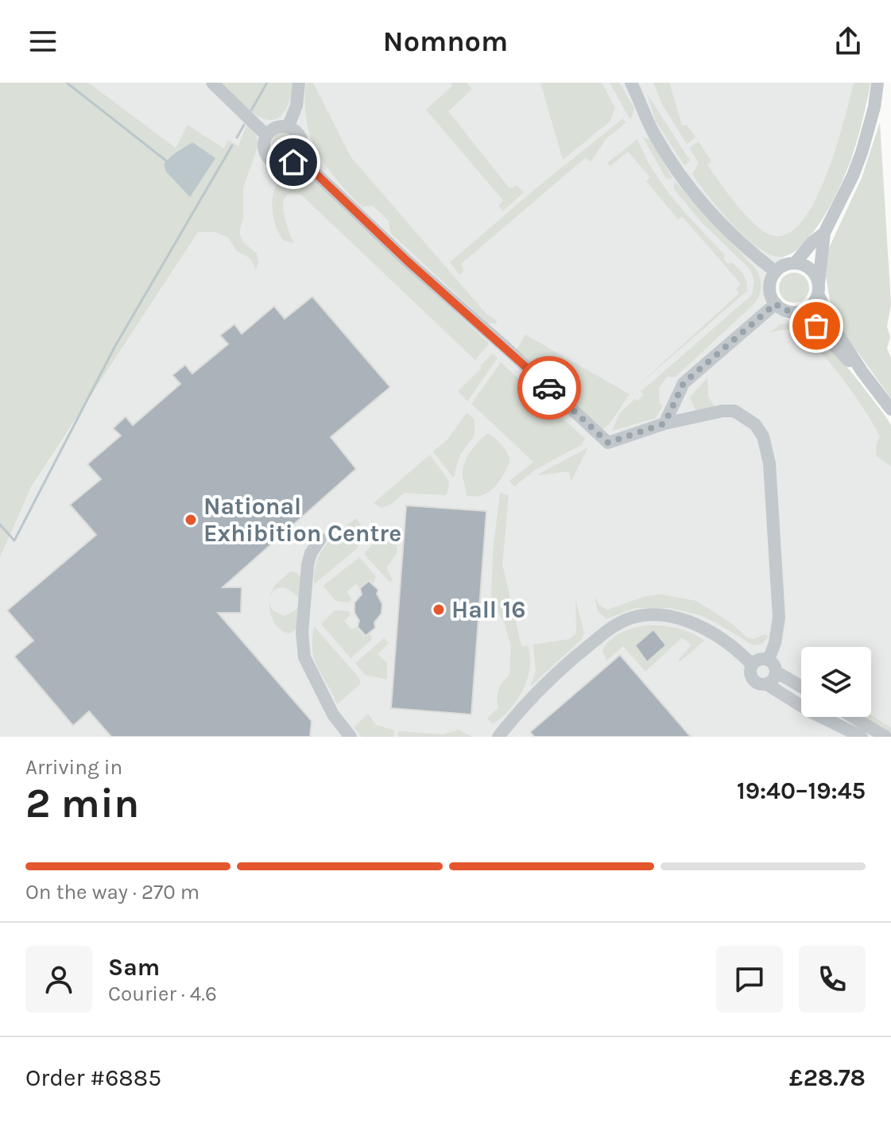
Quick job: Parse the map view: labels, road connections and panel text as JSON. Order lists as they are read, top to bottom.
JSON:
{
  "places": ["National Exhibition Centre", "Hall 16"],
  "page": {
    "header": "Nomnom",
    "heading": ["2 min", "Arriving in", "19:40–19:45"],
    "panel": [
      "Sam",
      "Courier · 4.6",
      "Order #6885",
      "£28.78"
    ],
    "bar": "On the way · 270 m"
  }
}
